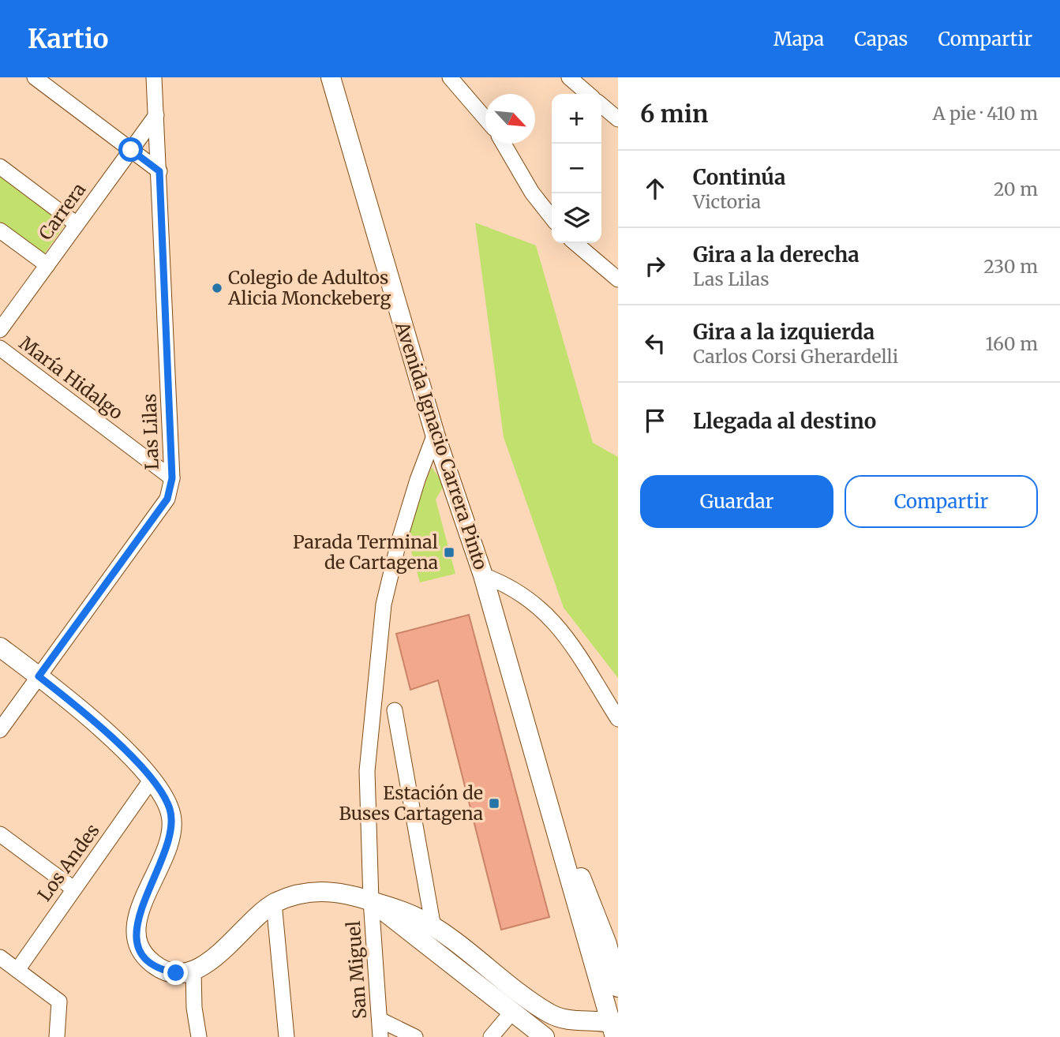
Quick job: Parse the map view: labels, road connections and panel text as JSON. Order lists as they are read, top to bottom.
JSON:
{
  "streets": {
    "main road": ["Avenida Ignacio Carrera Pinto"],
    "street": [
      "Carrera",
      "María Hidalgo",
      "Las Lilas",
      "Los Andes",
      "San Miguel"
    ]
  },
  "crossings": [
    ["Carrera", "Las Lilas"],
    ["María Hidalgo", "Las Lilas"],
    ["Avenida Ignacio Carrera Pinto", "San Miguel"]
  ],
  "places": {
    "other": ["Colegio de Adultos Alicia Monckeberg"],
    "transit": ["Parada Terminal de Cartagena", "Estación de Buses Cartagena"]
  },
  "north": "bottom right",
  "page": {
    "header": "Kartio",
    "nav": ["Mapa", "Capas", "Compartir"],
    "heading": ["6 min", "A pie · 410 m"],
    "map_buttons": ["+", "−"],
    "list": [
      ["Continúa", "Victoria", "20 m"],
      ["Gira a la derecha", "Las Lilas", "230 m"],
      ["Gira a la izquierda", "Carlos Corsi Gherardelli", "160 m"],
      "Llegada al destino"
    ],
    "buttons": ["Guardar", "Compartir"]
  }
}
